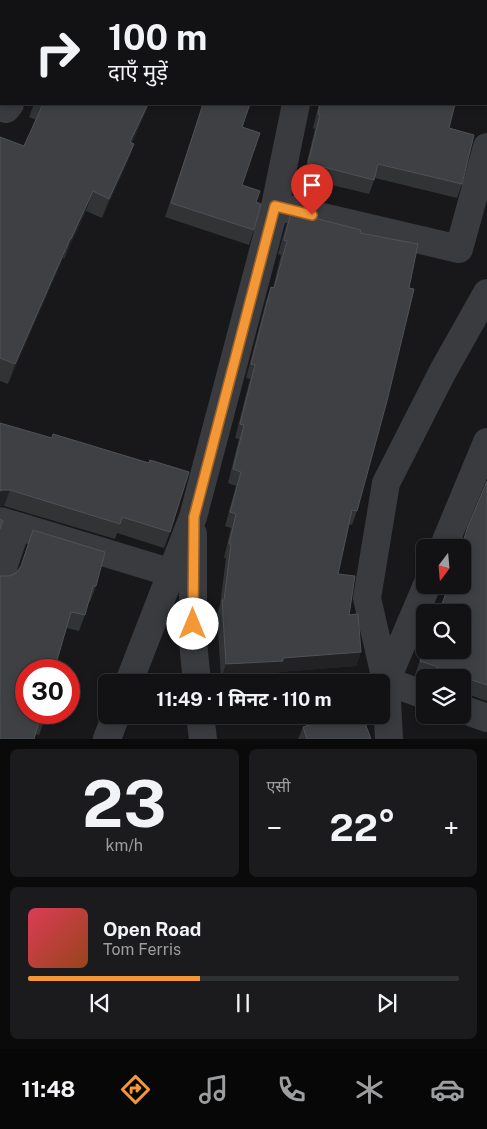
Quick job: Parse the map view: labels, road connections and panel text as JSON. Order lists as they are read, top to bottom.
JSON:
{
  "north": "bottom",
  "page": {
    "turn": ["100 m", "दाएँ मुड़ें"],
    "limit": "30",
    "trip": "11:49 · 1 मिनट · 110 m",
    "tile": [
      ["23", "km/h"],
      "एसी"
    ],
    "heat": ["−", "22°", "+"],
    "song": ["Open Road", "Tom Ferris"],
    "tabs": "11:48"
  }
}
